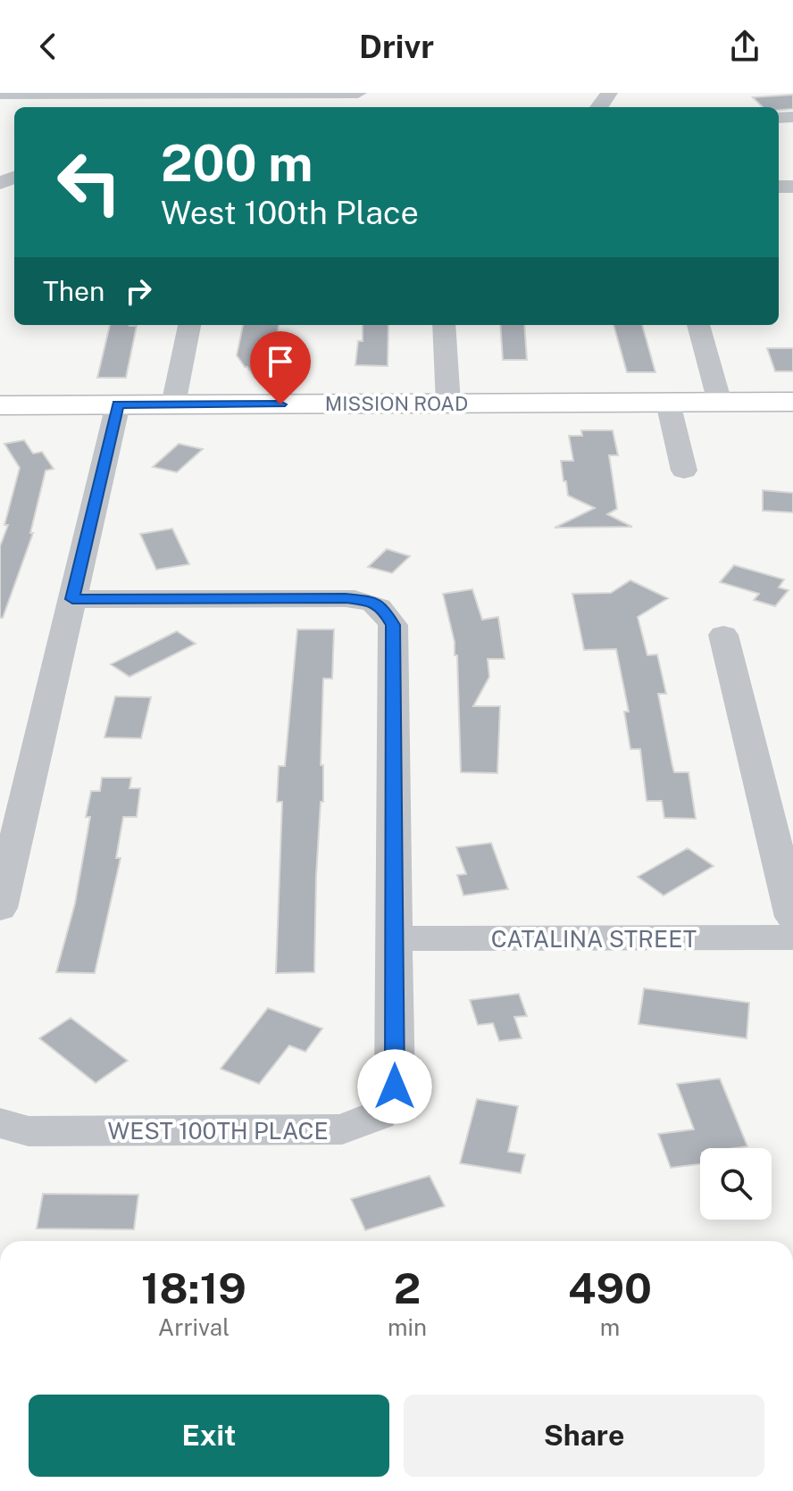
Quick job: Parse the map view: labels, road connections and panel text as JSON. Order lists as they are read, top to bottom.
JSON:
{
  "streets": {
    "main road": ["MISSION ROAD"],
    "street": ["CATALINA STREET", "WEST 100TH PLACE"]
  },
  "crossings": [
    ["CATALINA STREET", "WEST 100TH PLACE"]
  ],
  "page": {
    "header": "Drivr",
    "turn": ["200 m", "West 100th Place"],
    "then": "Then",
    "eta": [
      "18:19",
      "Arrival",
      "2",
      "min",
      "490",
      "m"
    ],
    "buttons": ["Exit", "Share"]
  }
}
